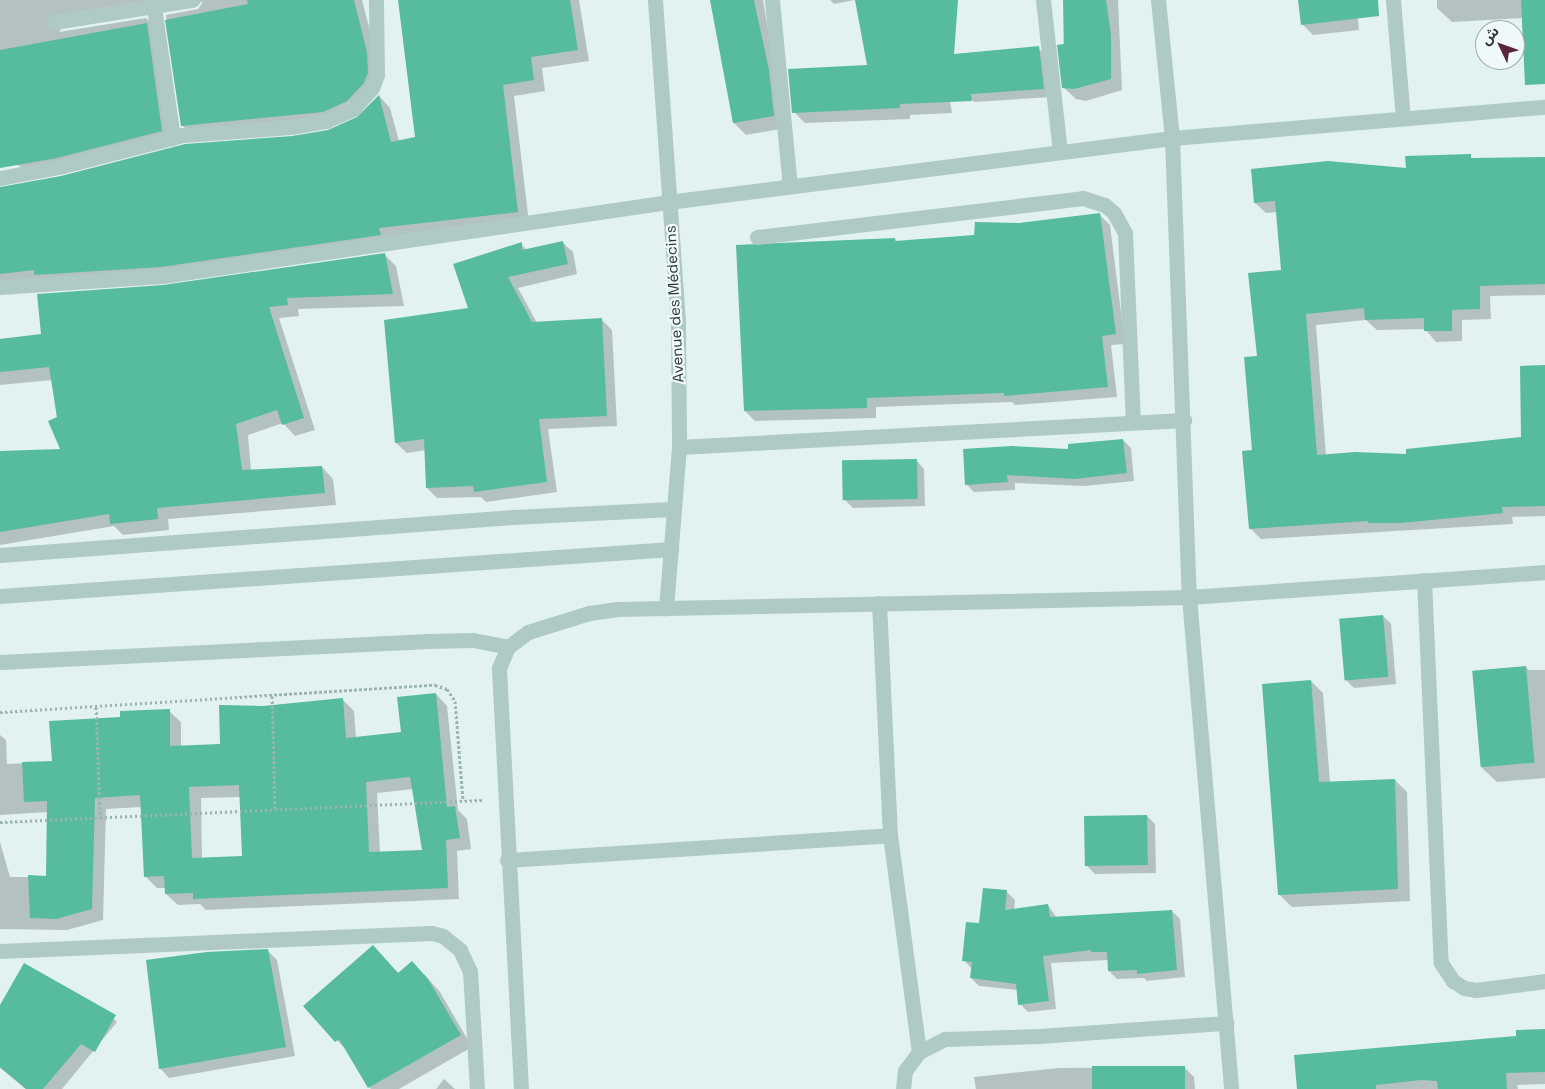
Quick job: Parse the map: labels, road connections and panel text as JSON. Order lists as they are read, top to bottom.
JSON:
{
  "streets": {
    "street": ["Avenue des Médecins"]
  },
  "north": "top left"
}
